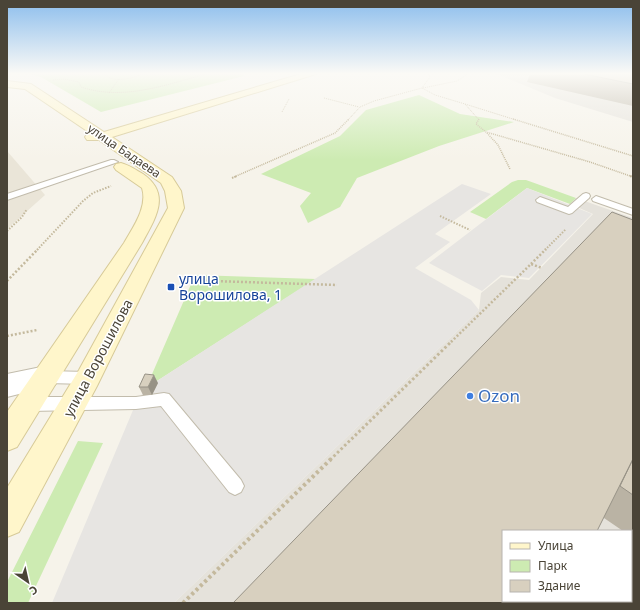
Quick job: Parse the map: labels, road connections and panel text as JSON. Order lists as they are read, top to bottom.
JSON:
{
  "streets": {
    "street": ["улица Бадаева", "улица Ворошилова"]
  },
  "crossings": [
    ["улица Бадаева", "улица Ворошилова"]
  ],
  "places": {
    "transit": ["улица Ворошилова, 1"],
    "other": ["Ozon"]
  },
  "legend": ["Улица", "Парк", "Здание"],
  "north": "bottom right"
}
